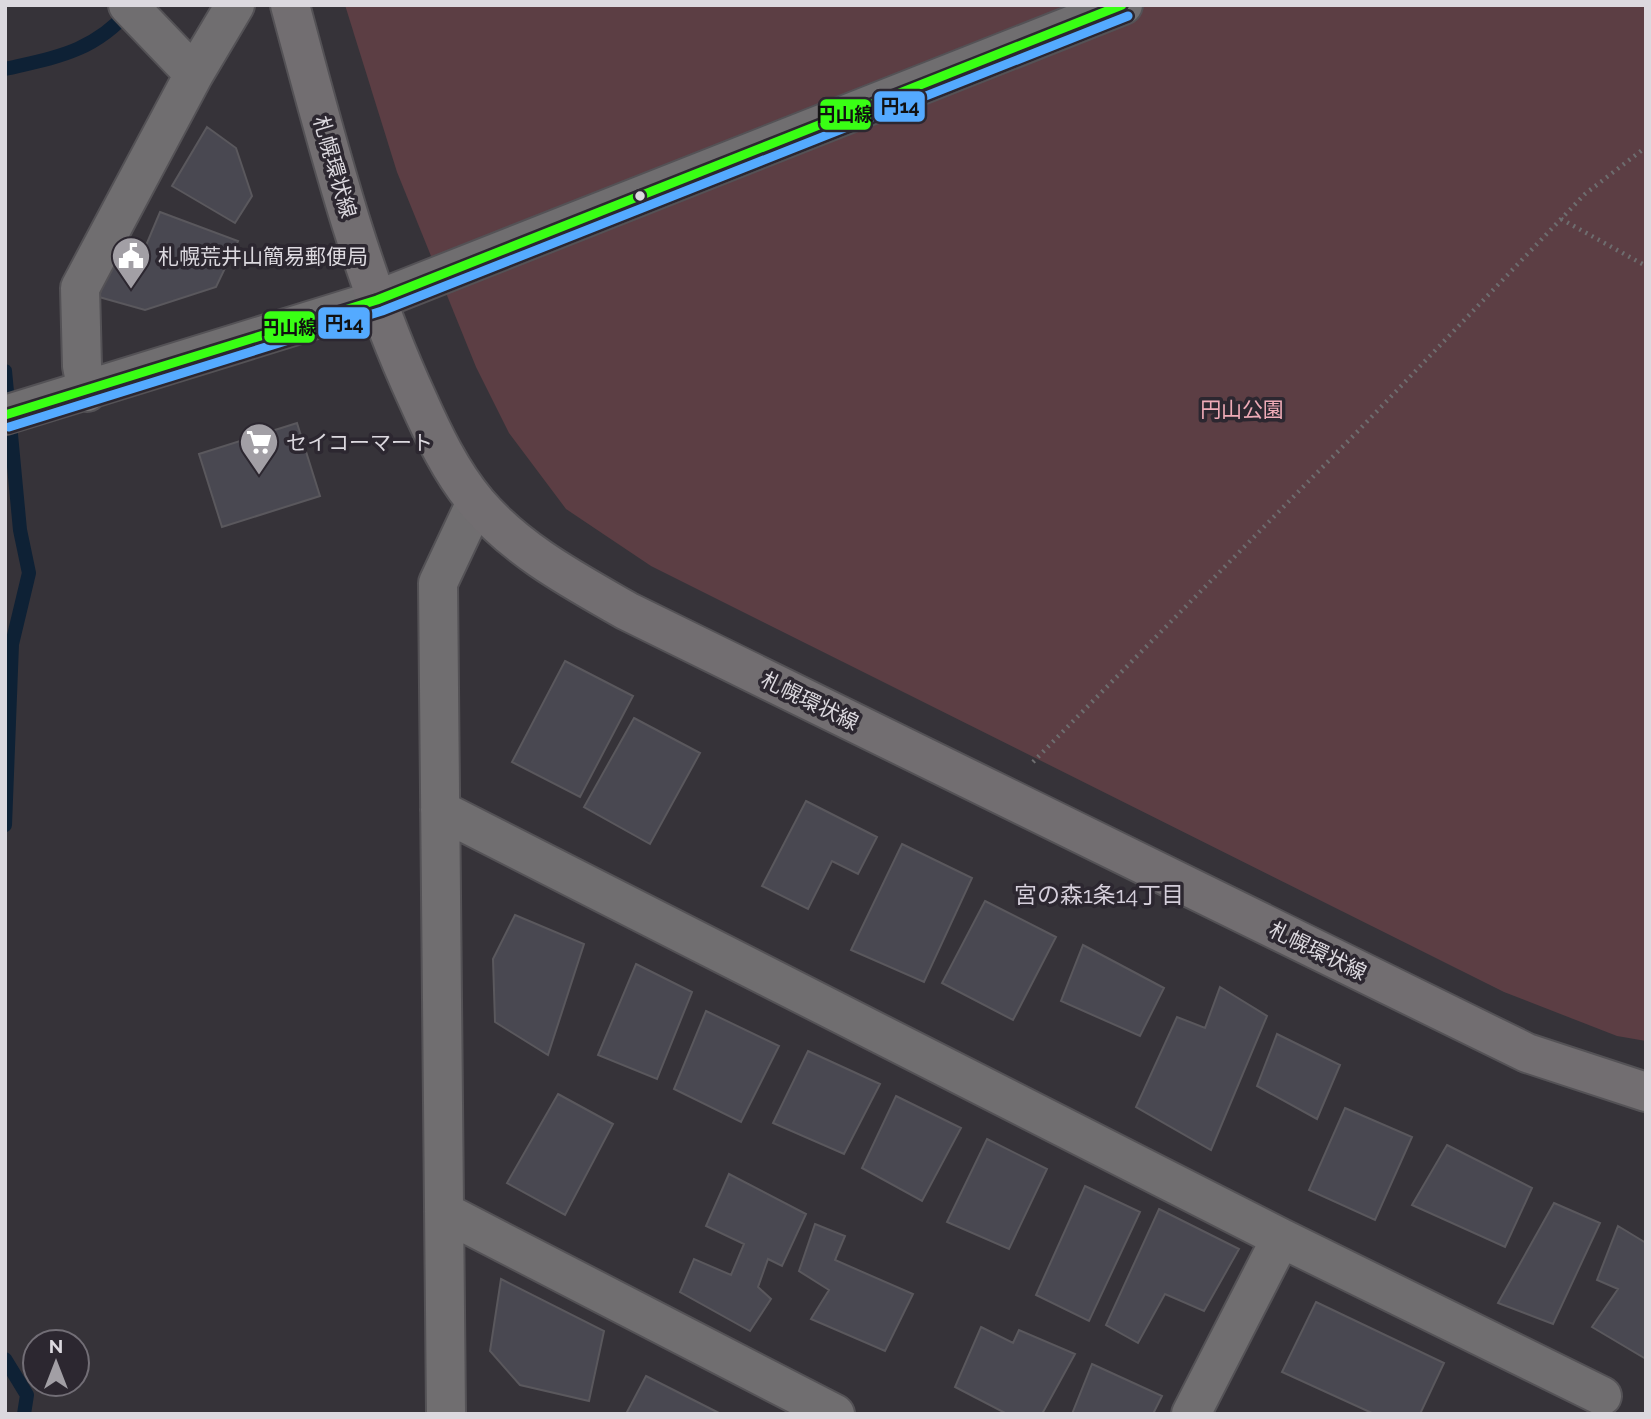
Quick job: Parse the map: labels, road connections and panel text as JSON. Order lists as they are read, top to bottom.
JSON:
{
  "streets": {
    "main road": ["札幌環状線"]
  },
  "districts": ["宮の森1条14丁目"],
  "parks": ["円山公園"],
  "places": {
    "public building": ["札幌荒井山簡易郵便局"],
    "supermarket": ["セイコーマート"]
  },
  "lines": ["transit line 円山線", "transit line 円14"],
  "north": "top"
}
